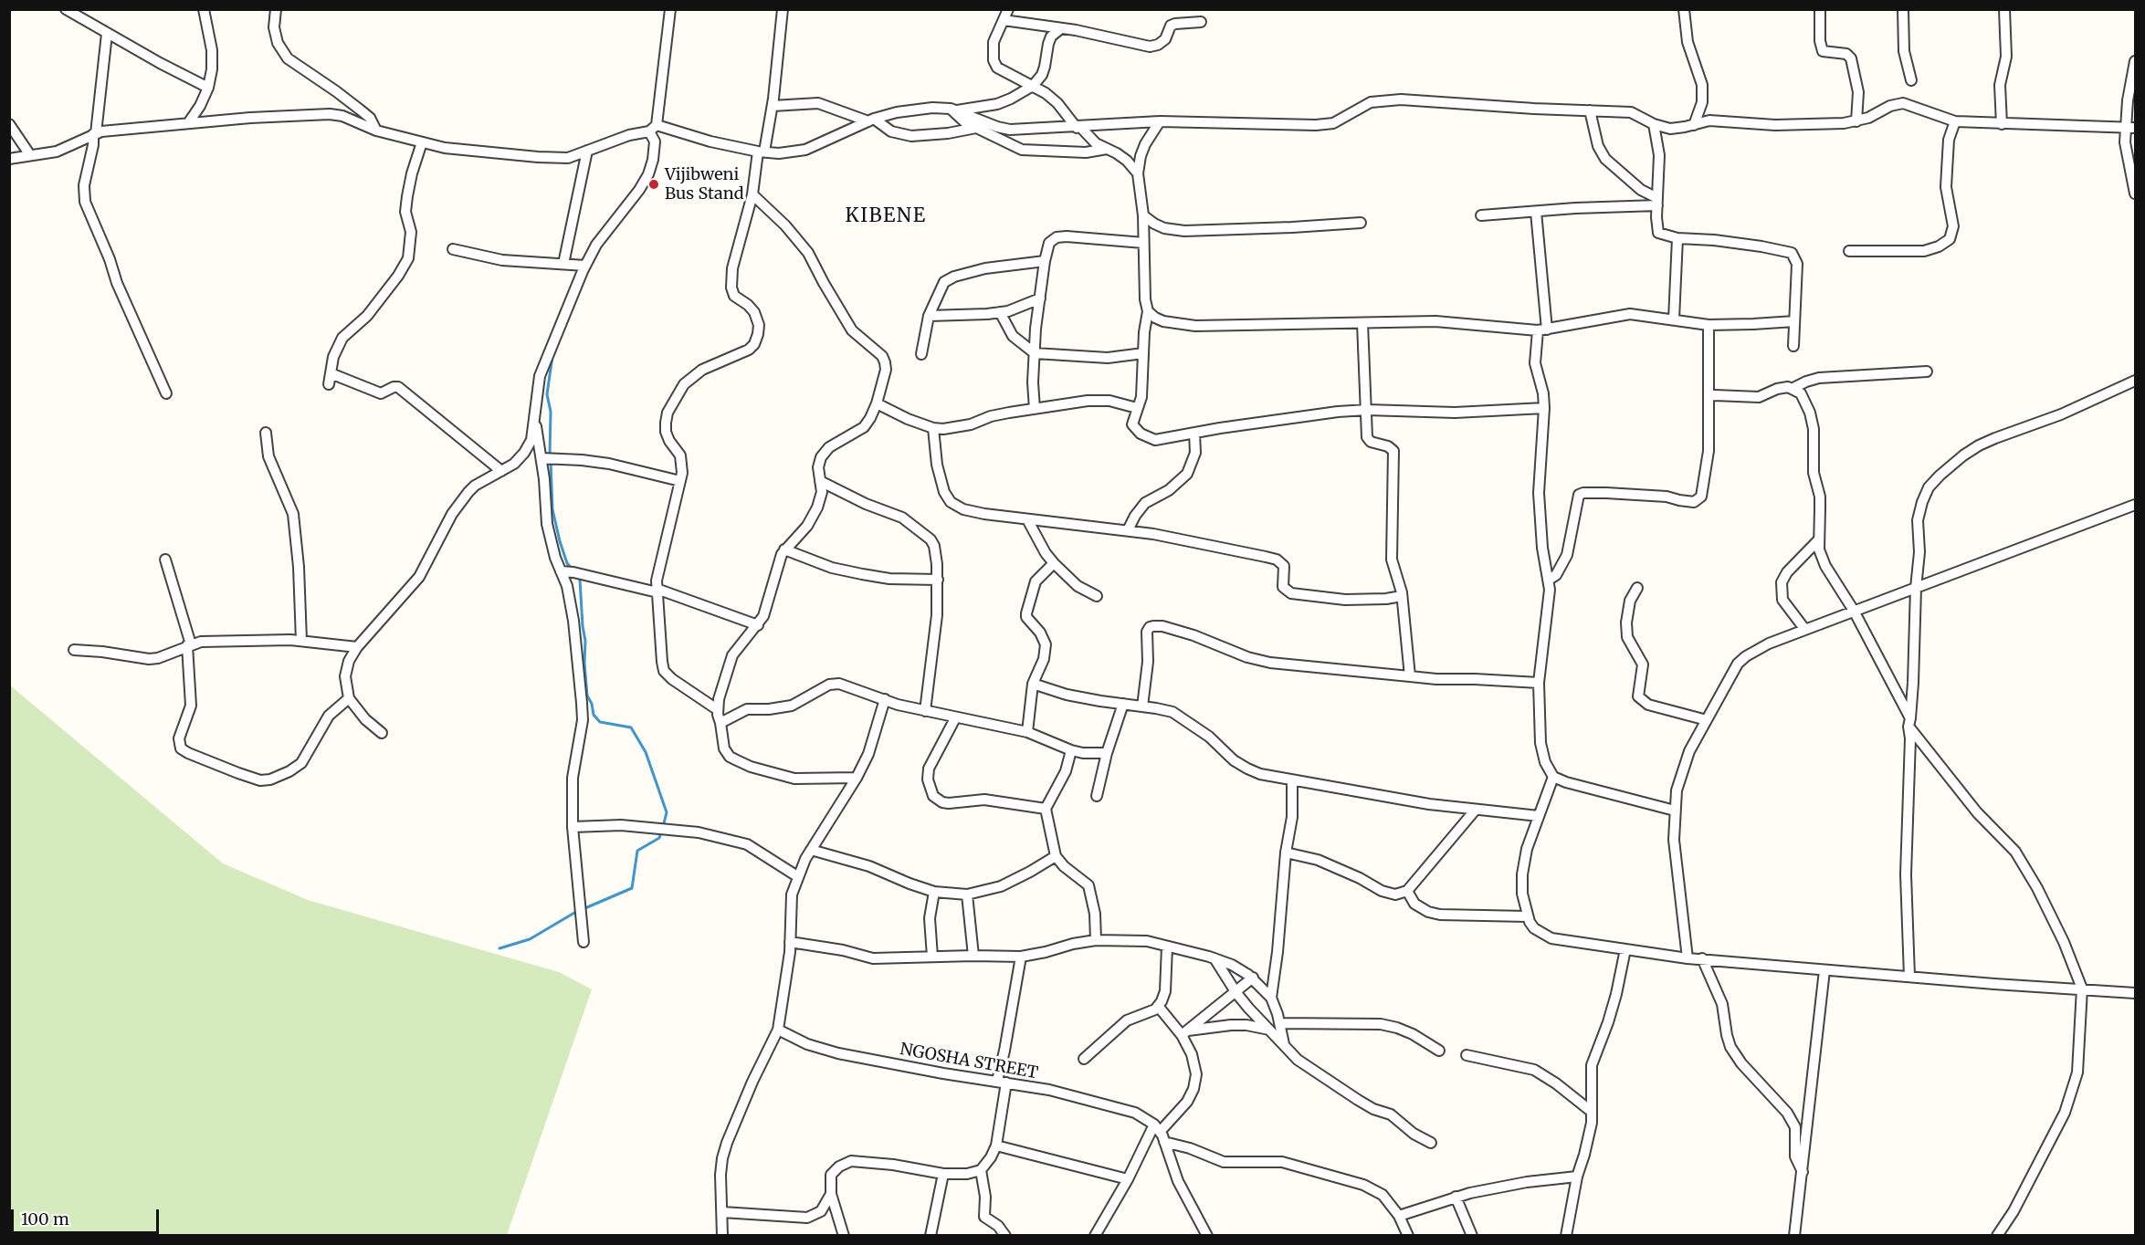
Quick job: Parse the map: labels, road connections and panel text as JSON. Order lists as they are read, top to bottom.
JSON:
{
  "streets": {
    "street": ["NGOSHA STREET"]
  },
  "districts": ["KIBENE"],
  "places": ["Vijibweni Bus Stand"],
  "scale_bar": "100 m"
}
